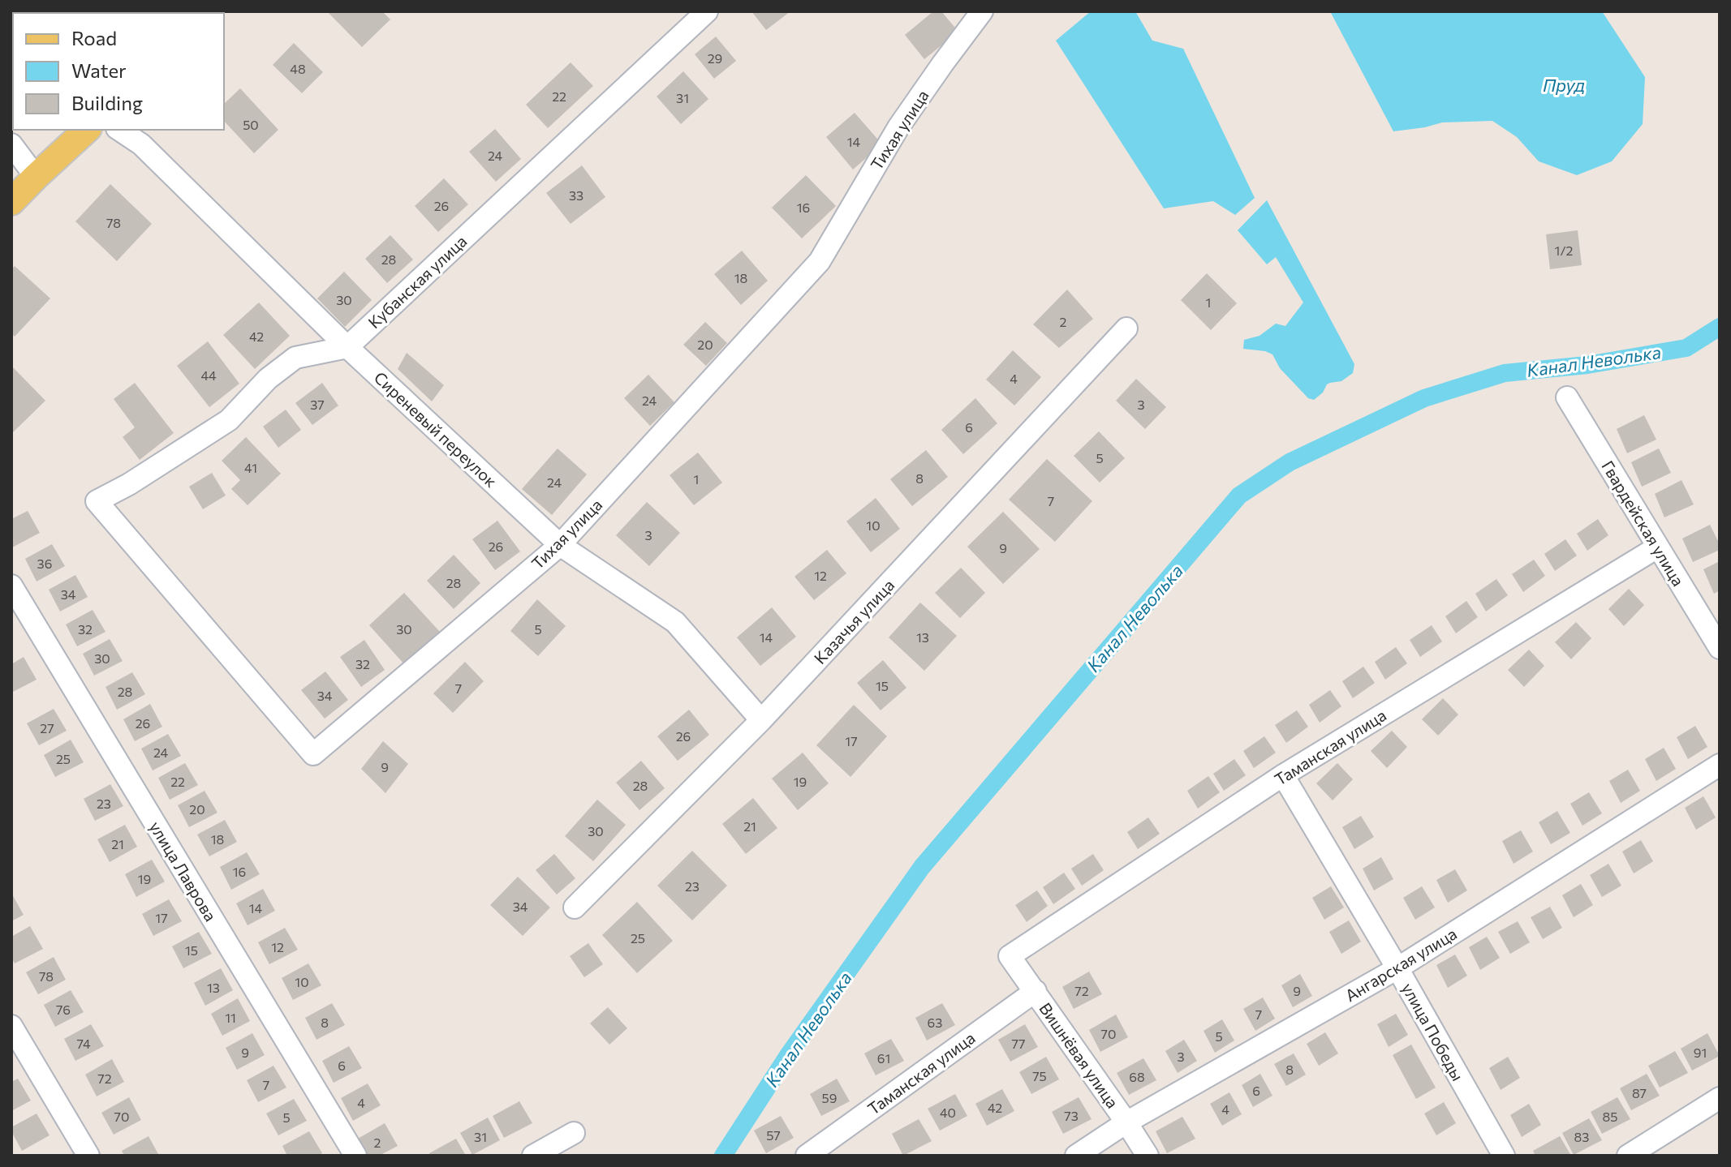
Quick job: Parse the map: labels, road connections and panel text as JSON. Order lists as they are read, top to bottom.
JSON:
{
  "streets": {
    "street": [
      "Тихая улица",
      "Кубанская улица",
      "Сиреневый переулок",
      "Гвардейская улица",
      "Казачья улица",
      "Таманская улица",
      "улица Лаврова",
      "Ангарская улица",
      "улица Победы",
      "Вишнёвая улица"
    ]
  },
  "crossings": [
    ["Тихая улица", "Кубанская улица"],
    ["Тихая улица", "Сиреневый переулок"],
    ["Кубанская улица", "Сиреневый переулок"],
    ["Сиреневый переулок", "Казачья улица"],
    ["Гвардейская улица", "Таманская улица"],
    ["Таманская улица", "улица Победы"],
    ["Таманская улица", "Вишнёвая улица"],
    ["Ангарская улица", "улица Победы"],
    ["Ангарская улица", "Вишнёвая улица"]
  ],
  "water": ["Пруд", "Канал Неволька"],
  "house_numbers": [
    "29",
    "48",
    "22",
    "31",
    "50",
    "14",
    "24",
    "33",
    "26",
    "16",
    "78",
    "1/2",
    "28",
    "18",
    "30",
    "1",
    "2",
    "42",
    "20",
    "44",
    "4",
    "24",
    "37",
    "3",
    "6",
    "5",
    "41",
    "8",
    "1",
    "24",
    "7",
    "10",
    "3",
    "26",
    "9",
    "36",
    "12",
    "28",
    "34",
    "32",
    "30",
    "5",
    "14",
    "13",
    "30",
    "32",
    "15",
    "7",
    "28",
    "34",
    "26",
    "27",
    "26",
    "17",
    "24",
    "25",
    "9",
    "22",
    "19",
    "28",
    "23",
    "20",
    "21",
    "30",
    "18",
    "21",
    "16",
    "19",
    "23",
    "34",
    "14",
    "17",
    "25",
    "12",
    "15",
    "78",
    "10",
    "13",
    "72",
    "9",
    "76",
    "7",
    "11",
    "8",
    "63",
    "70",
    "5",
    "74",
    "77",
    "9",
    "91",
    "3",
    "61",
    "6",
    "8",
    "75",
    "68",
    "72",
    "7",
    "6",
    "87",
    "59",
    "4",
    "42",
    "4",
    "40",
    "73",
    "70",
    "85",
    "5",
    "57",
    "31",
    "83",
    "2"
  ],
  "legend": ["Road", "Water", "Building"]
}
